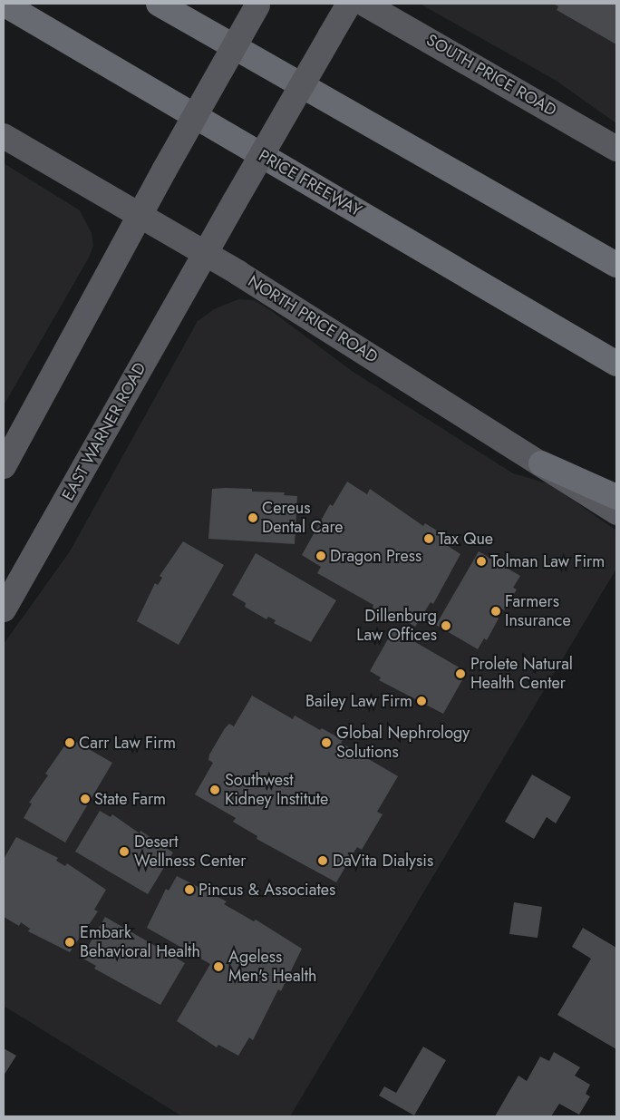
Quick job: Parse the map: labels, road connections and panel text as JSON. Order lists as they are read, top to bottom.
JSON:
{
  "streets": {
    "highway": ["PRICE FREEWAY"],
    "main road": ["SOUTH PRICE ROAD", "NORTH PRICE ROAD", "EAST WARNER ROAD"]
  },
  "crossings": [
    ["NORTH PRICE ROAD", "EAST WARNER ROAD"]
  ],
  "places": [
    "Cereus Dental Care",
    "Tax Que",
    "Dragon Press",
    "Tolman Law Firm",
    "Farmers Insurance",
    "Dillenburg Law Offices",
    "Prolete Natural Health Center",
    "Bailey Law Firm",
    "Carr Law Firm",
    "Global Nephrology Solutions",
    "Southwest Kidney Institute",
    "State Farm",
    "Desert Wellness Center",
    "DaVita Dialysis",
    "Pincus & Associates",
    "Embark Behavioral Health",
    "Ageless Men's Health"
  ]
}
